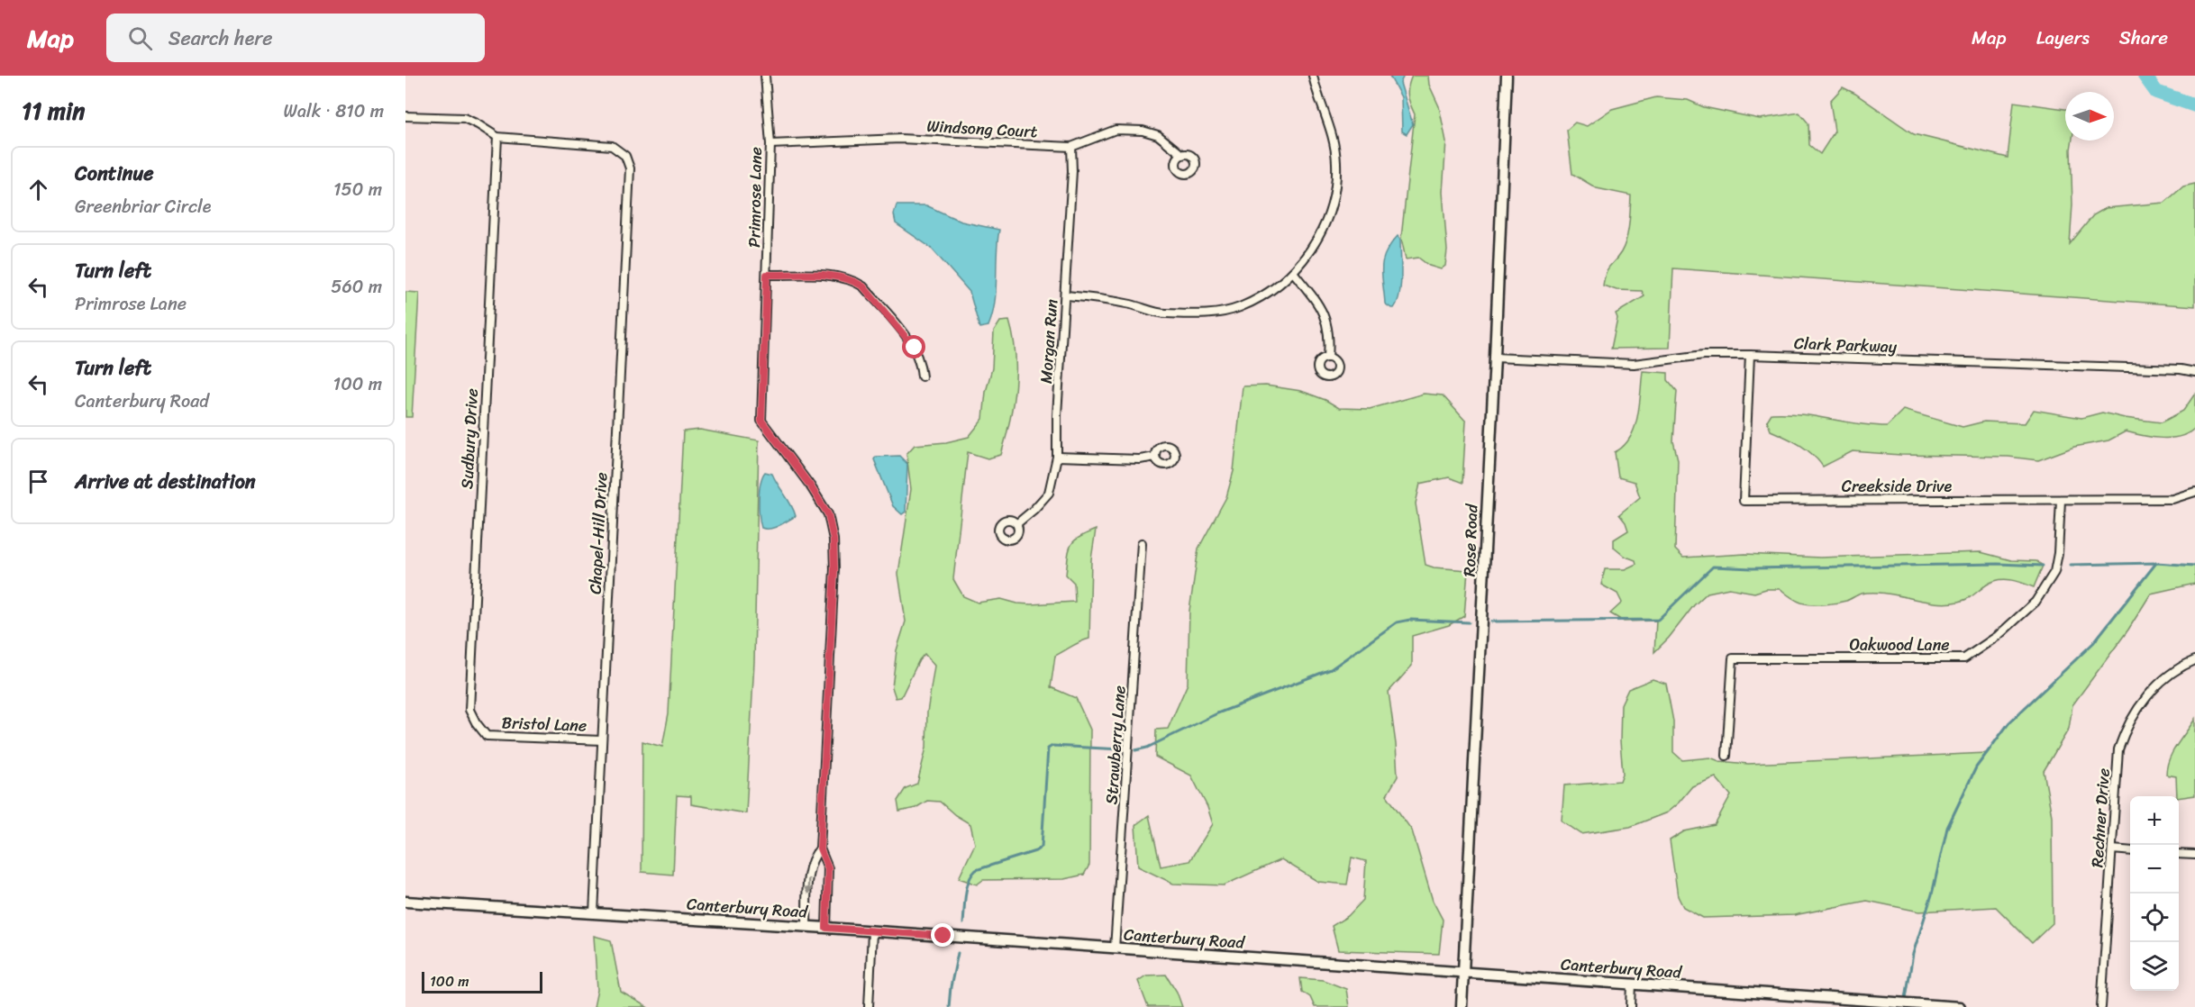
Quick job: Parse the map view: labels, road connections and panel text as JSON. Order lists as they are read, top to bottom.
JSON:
{
  "streets": {
    "street": [
      "Windsong Court",
      "Primrose Lane",
      "Morgan Run",
      "Clark Parkway",
      "Sudbury Drive",
      "Creekside Drive",
      "Chapel-Hill Drive",
      "Rose Road",
      "Oakwood Lane",
      "Bristol Lane",
      "Strawberry Lane",
      "Rechner Drive",
      "Canterbury Road"
    ]
  },
  "crossings": [
    ["Windsong Court", "Primrose Lane"],
    ["Windsong Court", "Morgan Run"],
    ["Primrose Lane", "Canterbury Road"],
    ["Clark Parkway", "Creekside Drive"],
    ["Clark Parkway", "Rose Road"],
    ["Sudbury Drive", "Chapel-Hill Drive"],
    ["Sudbury Drive", "Bristol Lane"],
    ["Creekside Drive", "Oakwood Lane"],
    ["Chapel-Hill Drive", "Bristol Lane"],
    ["Chapel-Hill Drive", "Canterbury Road"],
    ["Rose Road", "Canterbury Road"],
    ["Strawberry Lane", "Canterbury Road"]
  ],
  "scale_bar": "100 m",
  "north": "right",
  "page": {
    "header": "Map",
    "search": "Search here",
    "nav": ["Map", "Layers", "Share"],
    "heading": ["11 min", "Walk · 810 m"],
    "list": [
      ["Continue", "Greenbriar Circle", "150 m"],
      ["Turn left", "Primrose Lane", "560 m"],
      ["Turn left", "Canterbury Road", "100 m"],
      "Arrive at destination"
    ],
    "map_buttons": ["+", "−"],
    "scale": "100 m"
  }
}
